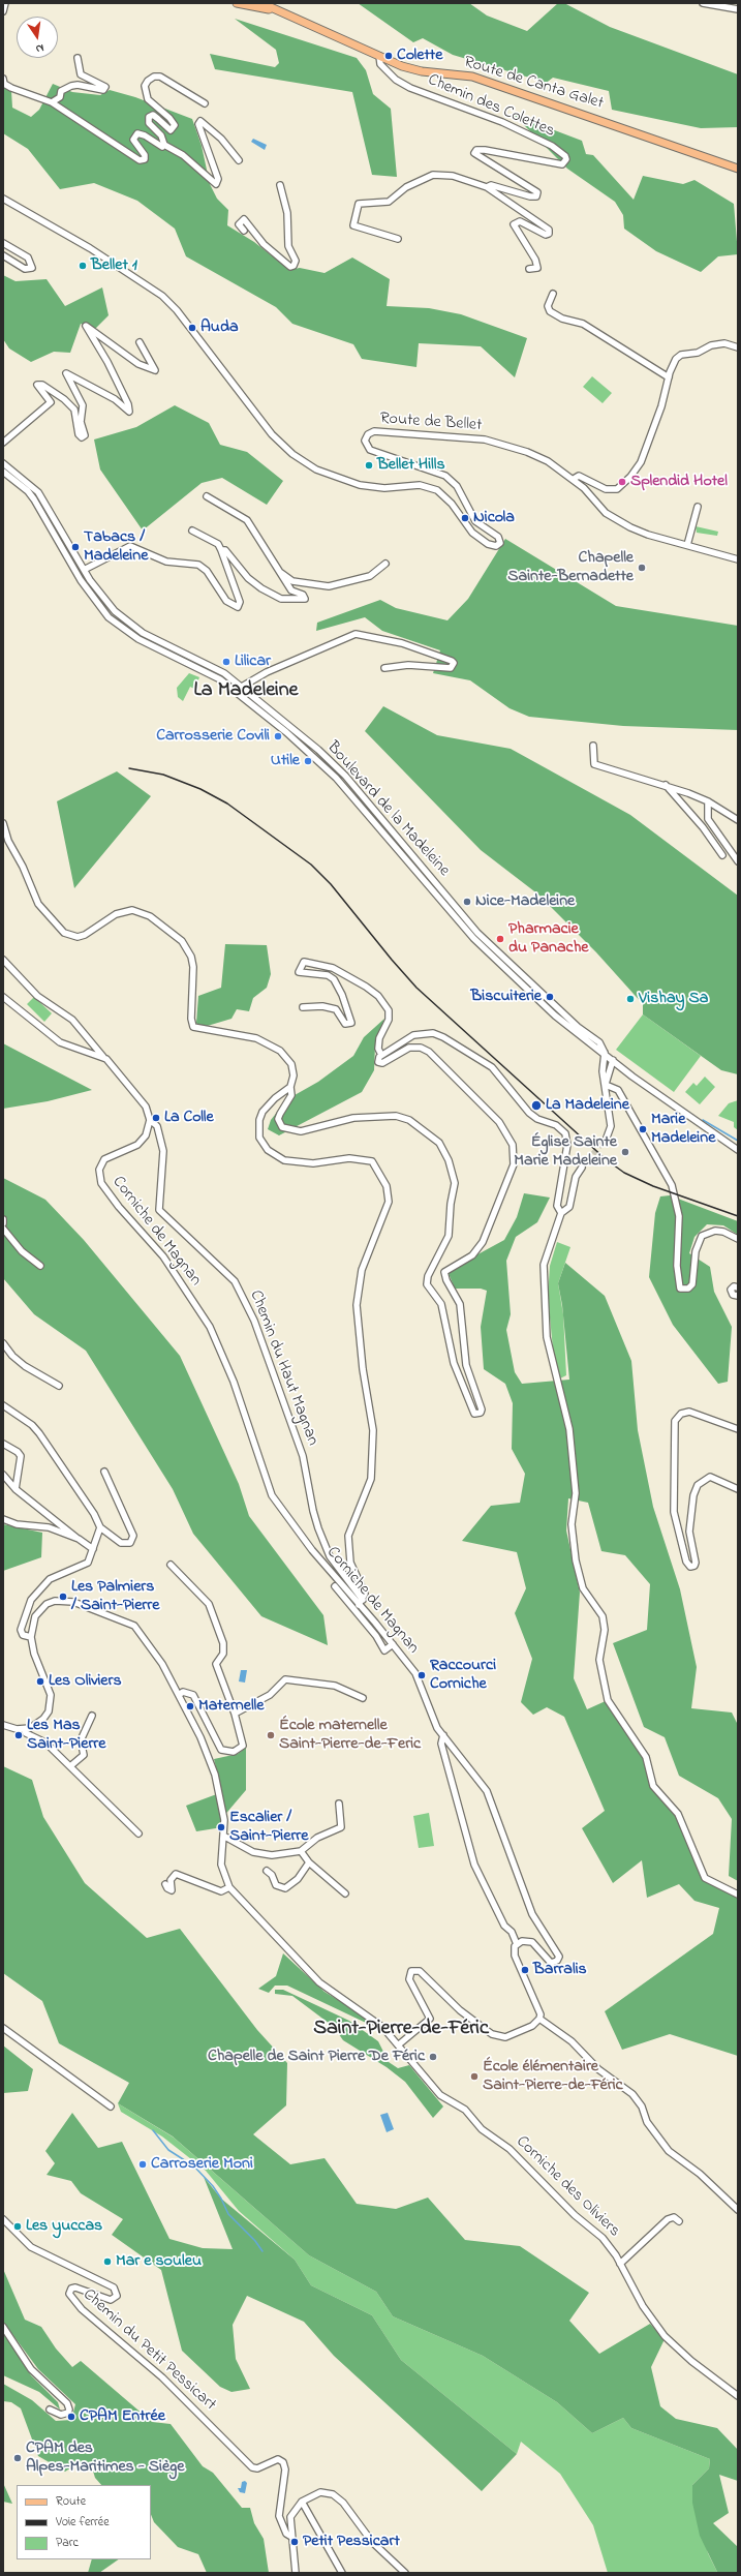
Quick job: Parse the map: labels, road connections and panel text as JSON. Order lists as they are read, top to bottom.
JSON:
{
  "streets": {
    "main road": ["Route de Canta Galet"],
    "street": [
      "Chemin des Colettes",
      "Route de Bellet",
      "Boulevard de la Madeleine",
      "Corniche de Magnan",
      "Chemin du Haut Magnan",
      "Corniche des Oliviers",
      "Chemin du Petit Pessicart"
    ]
  },
  "crossings": [
    ["Route de Canta Galet", "Chemin des Colettes"],
    ["Corniche de Magnan", "Chemin du Haut Magnan"]
  ],
  "districts": ["La Madeleine", "Saint-Pierre-de-Féric"],
  "places": [
    "Colette",
    "Bellet 1",
    "Auda",
    "Bellet Hills",
    "Splendid Hotel",
    "Nicola",
    "Tabacs / Madeleine",
    "Chapelle Sainte-Bernadette",
    "Lilicar",
    "Carrosserie Covili",
    "Utile",
    "Nice-Madeleine",
    "Pharmacie du Panache",
    "Biscuiterie",
    "Vishay Sa",
    "La Madeleine",
    "La Colle",
    "Marie Madeleine",
    "Église Sainte Marie Madeleine",
    "Les Palmiers / Saint-Pierre",
    "Raccourci Corniche",
    "Les Oliviers",
    "Maternelle",
    "Les Mas Saint-Pierre",
    "École maternelle Saint-Pierre-de-Feric",
    "Escalier / Saint-Pierre",
    "Barralis",
    "Chapelle de Saint Pierre De Féric",
    "École élémentaire Saint-Pierre-de-Féric",
    "Carroserie Moni",
    "Les yuccas",
    "Mar e souleu",
    "CPAM Entrée",
    "CPAM des Alpes-Maritimes - Siège",
    "Petit Pessicart"
  ],
  "legend": ["Route", "Voie ferrée", "Parc"],
  "north": "bottom"
}
